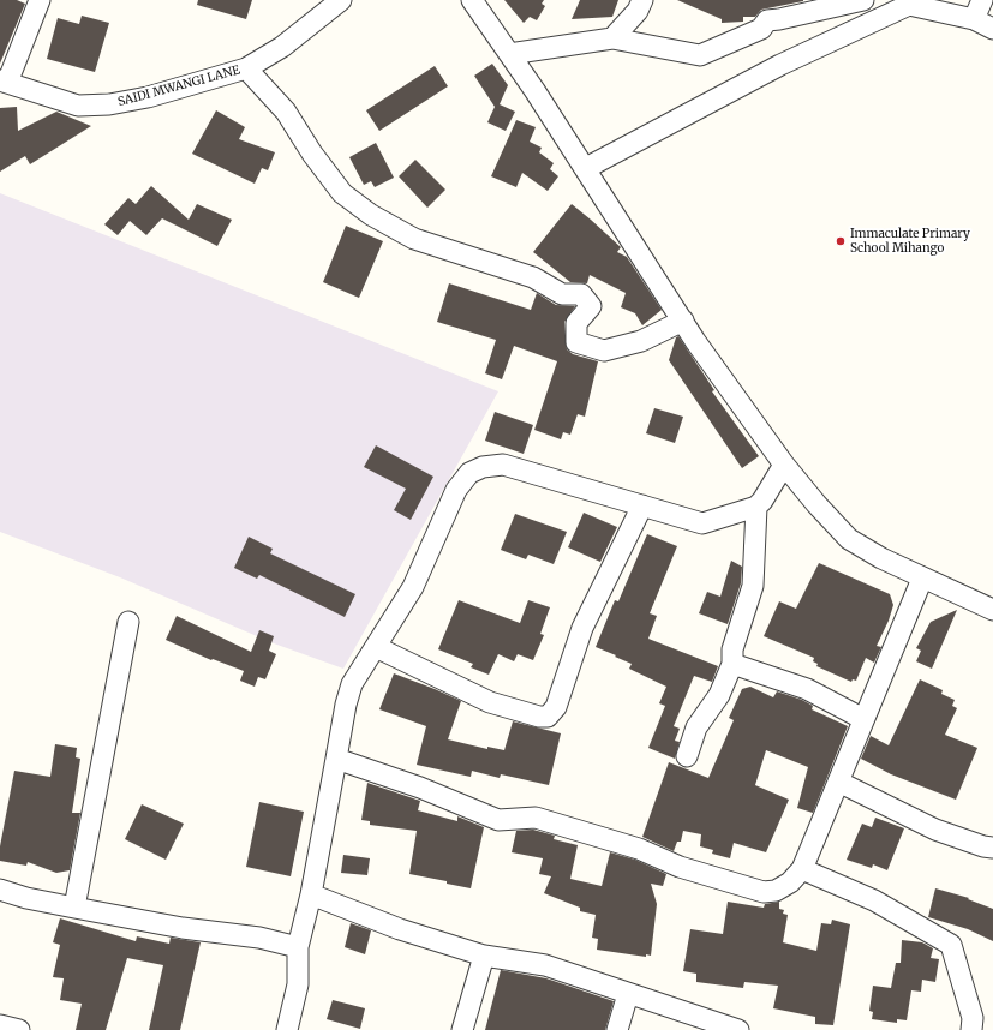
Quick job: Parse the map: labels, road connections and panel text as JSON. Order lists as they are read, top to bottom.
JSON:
{
  "streets": {
    "street": ["SAIDI MWANGI LANE"]
  },
  "places": ["Immaculate Primary School Mihango"]
}
